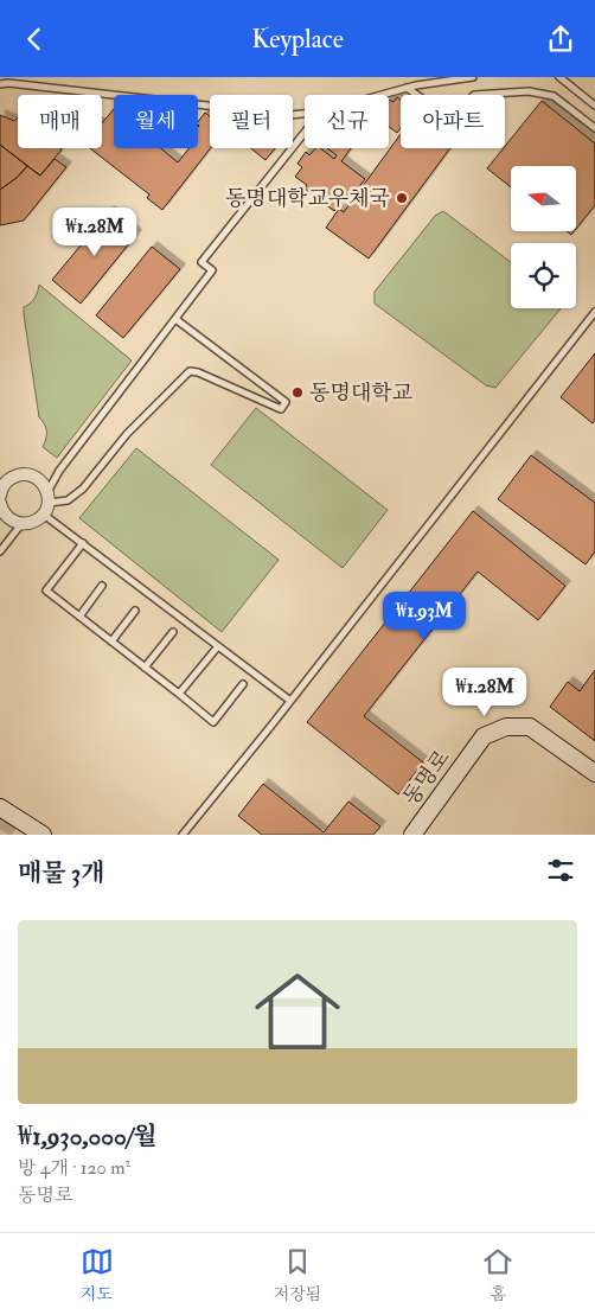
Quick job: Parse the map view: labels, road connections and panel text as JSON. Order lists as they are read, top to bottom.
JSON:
{
  "streets": {
    "main road": ["동명로"]
  },
  "places": ["동명대학교우체국", "동명대학교"],
  "north": "left",
  "page": {
    "header": "Keyplace",
    "chip": [
      "매매",
      "월세",
      "필터",
      "신규",
      "아파트"
    ],
    "price": ["₩1.28M", "₩1.93M", "₩1.28M"],
    "heading": "매물 3개",
    "list": [
      {
        "name": "₩1,930,000/월",
        "note": "방 4개 · 120 m² · 동명로"
      }
    ],
    "tabs": ["지도", "저장됨", "홈"]
  }
}
